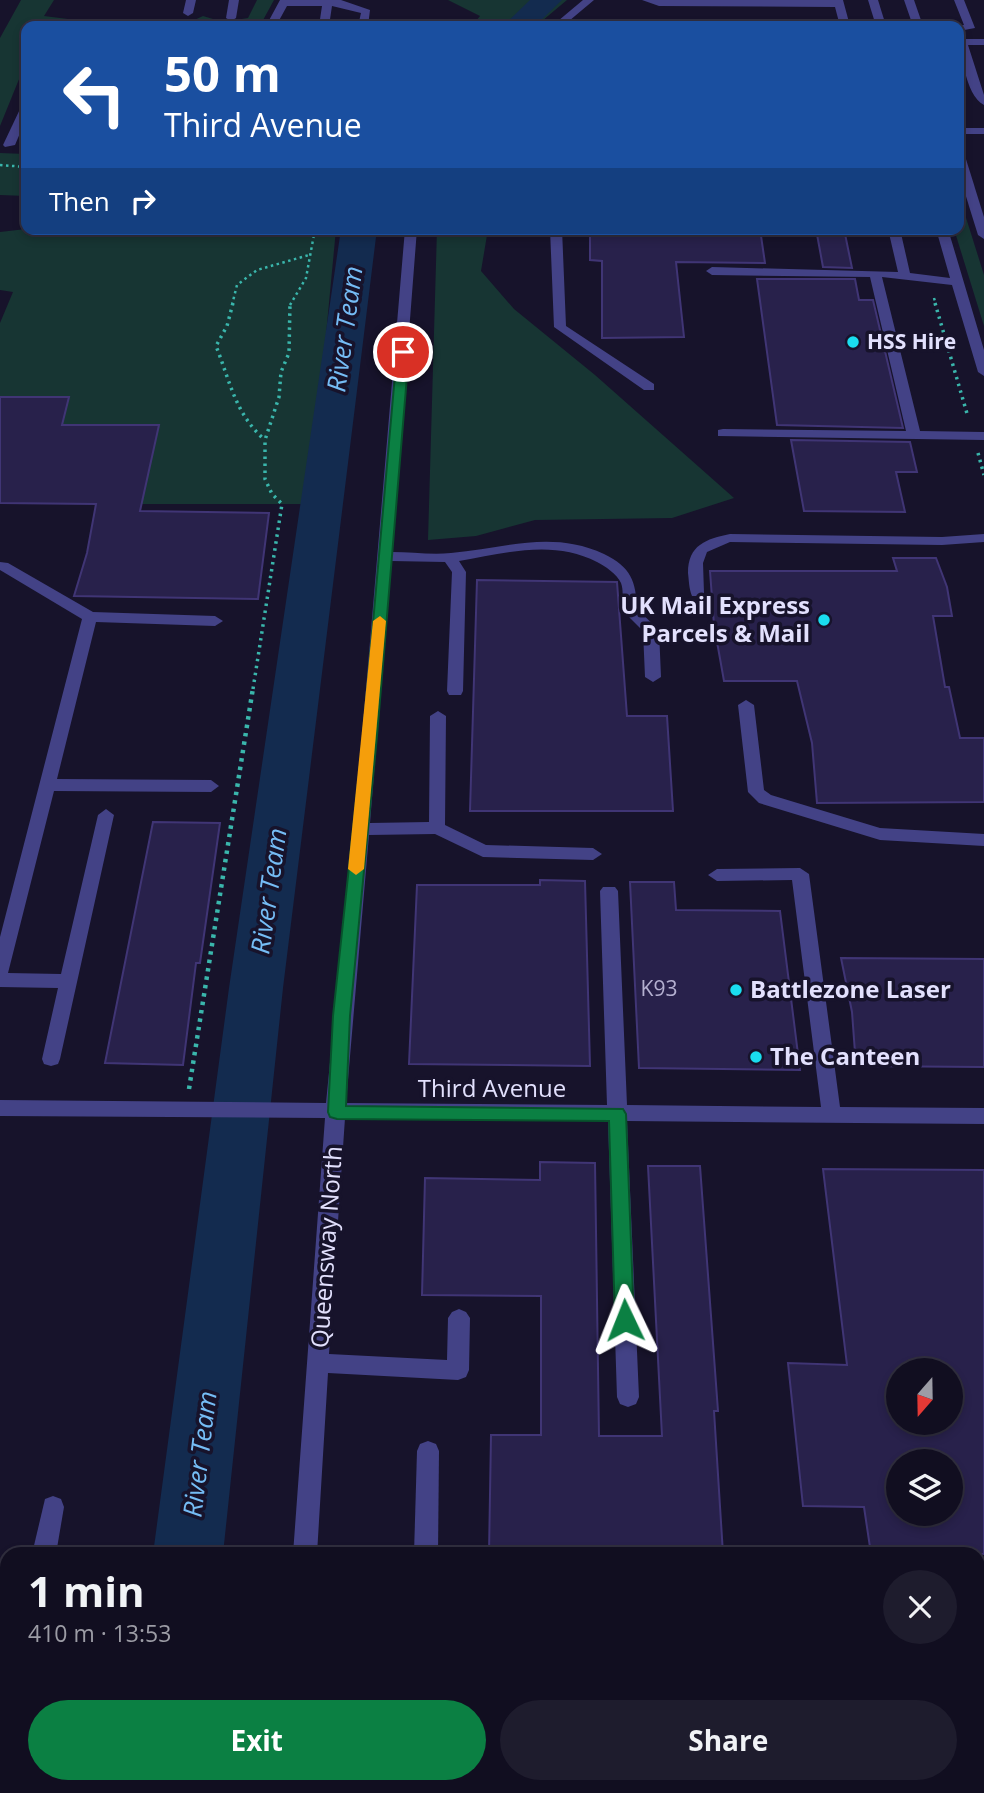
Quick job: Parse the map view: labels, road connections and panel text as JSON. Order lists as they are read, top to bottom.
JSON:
{
  "streets": {
    "street": ["Third Avenue", "Queensway North"]
  },
  "crossings": [
    ["Third Avenue", "Queensway North"]
  ],
  "water": ["River Team"],
  "places": [
    "HSS Hire",
    "UK Mail Express Parcels & Mail",
    "Battlezone Laser",
    "The Canteen"
  ],
  "house_numbers": ["K93"],
  "north": "bottom",
  "page": {
    "turn": ["50 m", "Third Avenue"],
    "then": "Then",
    "heading": ["1 min", "410 m · 13:53"],
    "buttons": ["Exit", "Share"]
  }
}
